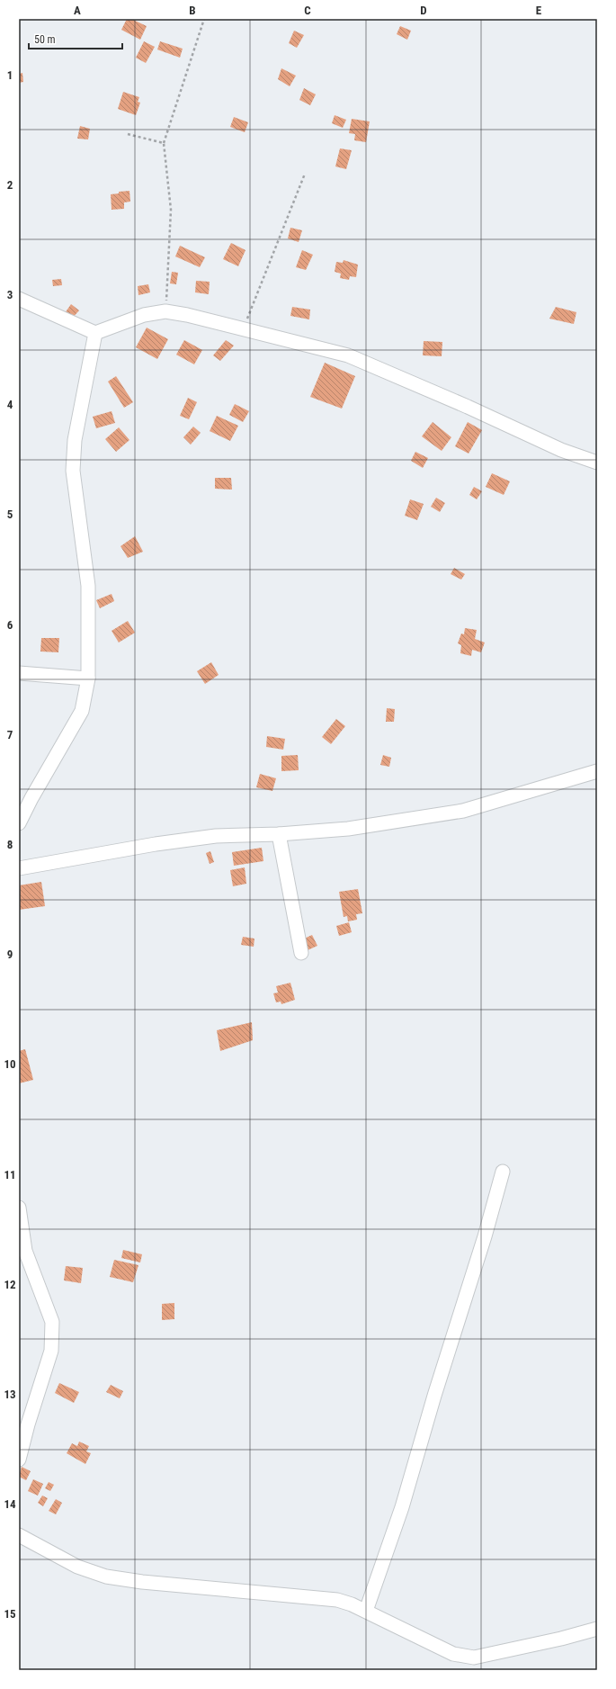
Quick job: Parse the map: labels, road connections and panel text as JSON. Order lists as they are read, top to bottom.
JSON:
{
  "scale_bar": "50 m",
  "grid": {
    "columns": [
      "A",
      "B",
      "C",
      "D",
      "E"
    ],
    "rows": [
      "1",
      "2",
      "3",
      "4",
      "5",
      "6",
      "7",
      "8",
      "9",
      "10",
      "11",
      "12",
      "13",
      "14",
      "15"
    ]
  }
}
